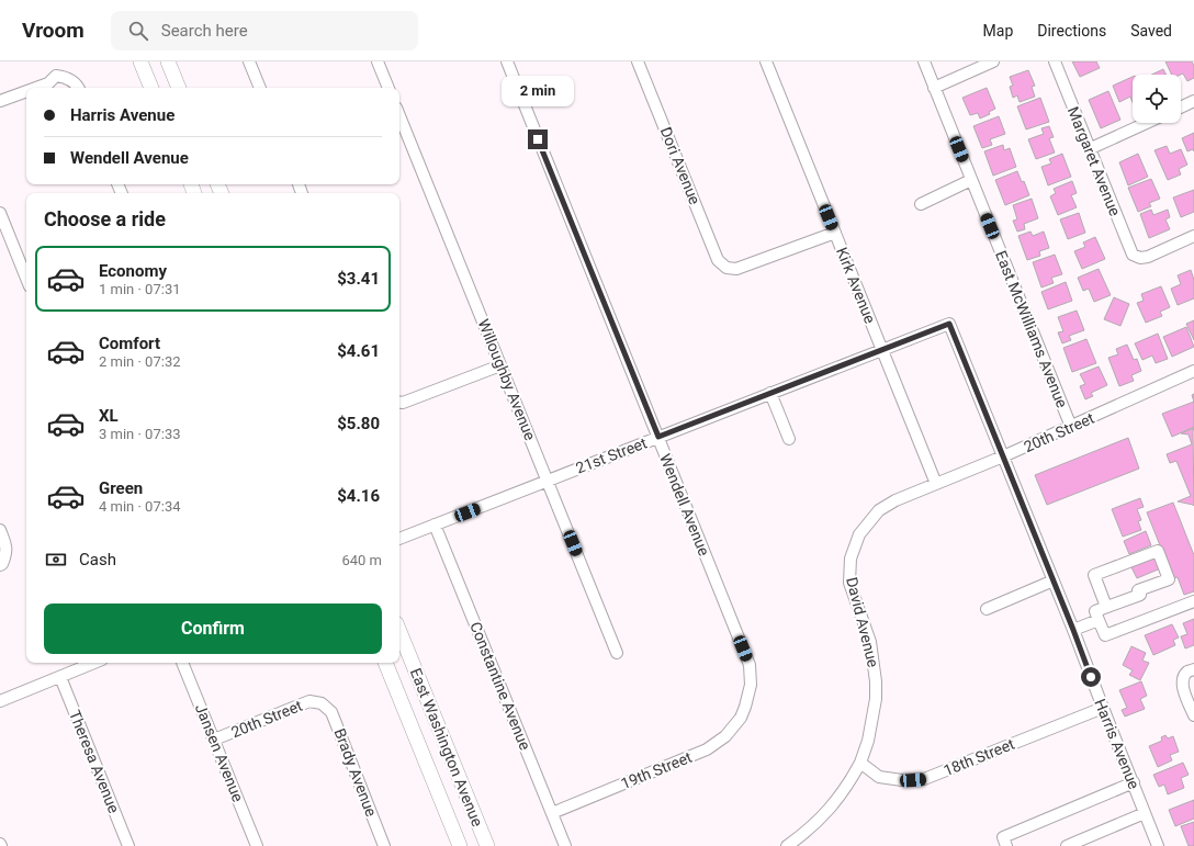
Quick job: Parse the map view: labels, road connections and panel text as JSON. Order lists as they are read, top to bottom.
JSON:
{
  "streets": {
    "main road": ["East Washington Avenue"],
    "street": [
      "Margaret Avenue",
      "Dori Avenue",
      "Kirk Avenue",
      "East McWilliams Avenue",
      "Willoughby Avenue",
      "20th Street",
      "21st Street",
      "Wendell Avenue",
      "David Avenue",
      "Constantine Avenue",
      "Harris Avenue",
      "Jansen Avenue",
      "18th Street",
      "Theresa Avenue",
      "19th Street",
      "Brady Avenue"
    ]
  },
  "crossings": [
    ["Dori Avenue", "Kirk Avenue"],
    ["Kirk Avenue", "20th Street"],
    ["Kirk Avenue", "21st Street"],
    ["East McWilliams Avenue", "20th Street"],
    ["Willoughby Avenue", "21st Street"],
    ["20th Street", "David Avenue"],
    ["20th Street", "Harris Avenue"],
    ["20th Street", "Jansen Avenue"],
    ["20th Street", "Brady Avenue"],
    ["21st Street", "Wendell Avenue"],
    ["21st Street", "Constantine Avenue"],
    ["21st Street", "Harris Avenue"],
    ["Wendell Avenue", "19th Street"],
    ["David Avenue", "18th Street"],
    ["Constantine Avenue", "19th Street"],
    ["Harris Avenue", "18th Street"]
  ],
  "page": {
    "header": "Vroom",
    "search": "Search here",
    "nav": ["Map", "Directions", "Saved"],
    "bubble": "2 min",
    "banner": ["Harris Avenue", "Wendell Avenue"],
    "heading": "Choose a ride",
    "list": [
      {
        "name": "Economy",
        "note": "1 min · 07:31",
        "value": "$3.41"
      },
      {
        "name": "Comfort",
        "note": "2 min · 07:32",
        "value": "$4.61"
      },
      {
        "name": "XL",
        "note": "3 min · 07:33",
        "value": "$5.80"
      },
      {
        "name": "Green",
        "note": "4 min · 07:34",
        "value": "$4.16"
      }
    ],
    "pay": ["Cash", "640 m"],
    "buttons": "Confirm"
  }
}
